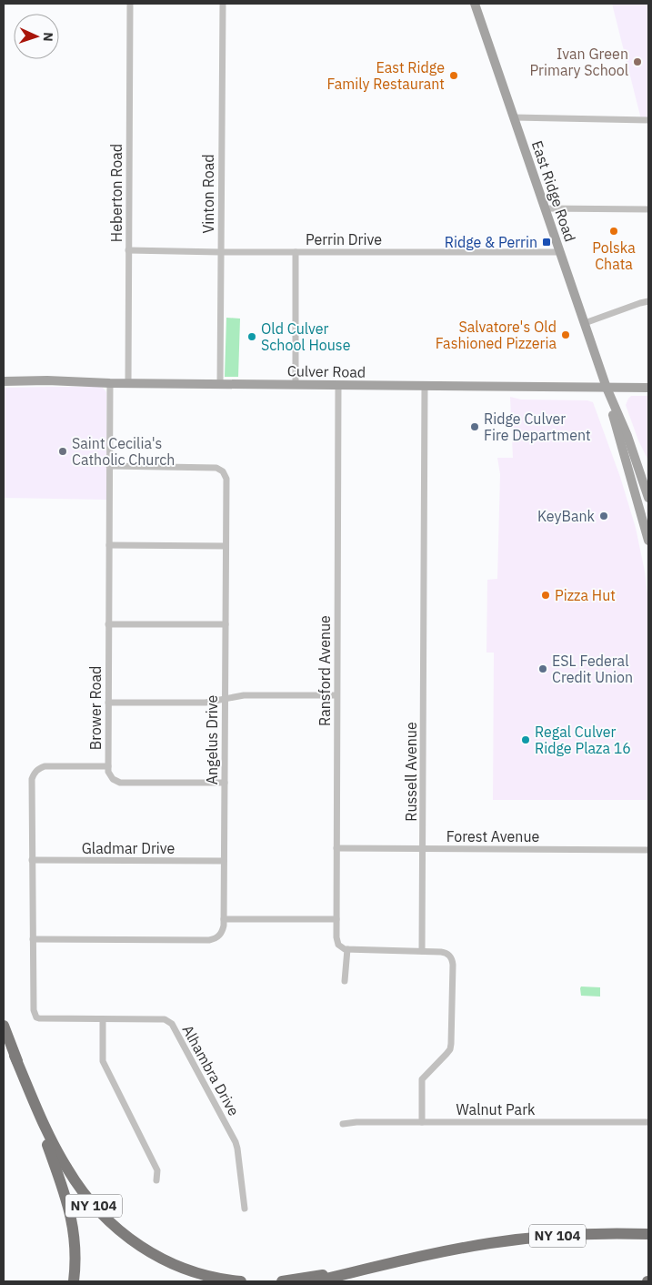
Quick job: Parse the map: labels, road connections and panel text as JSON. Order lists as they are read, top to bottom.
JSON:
{
  "streets": {
    "highway": ["NY 104"],
    "main road": ["East Ridge Road", "Culver Road"],
    "street": [
      "Heberton Road",
      "Vinton Road",
      "Perrin Drive",
      "Ransford Avenue",
      "Brower Road",
      "Angelus Drive",
      "Russell Avenue",
      "Forest Avenue",
      "Gladmar Drive",
      "Alhambra Drive",
      "Walnut Park"
    ]
  },
  "crossings": [
    ["East Ridge Road", "Perrin Drive"],
    ["East Ridge Road", "Culver Road"],
    ["Heberton Road", "Perrin Drive"],
    ["Heberton Road", "Culver Road"],
    ["Vinton Road", "Perrin Drive"],
    ["Vinton Road", "Culver Road"],
    ["Culver Road", "Ransford Avenue"],
    ["Culver Road", "Brower Road"],
    ["Culver Road", "Russell Avenue"],
    ["Ransford Avenue", "Forest Avenue"],
    ["Brower Road", "Angelus Drive"],
    ["Brower Road", "Gladmar Drive"],
    ["Brower Road", "Alhambra Drive"],
    ["Angelus Drive", "Gladmar Drive"],
    ["Russell Avenue", "Forest Avenue"]
  ],
  "places": {
    "other": [
      "Ivan Green Primary School",
      "East Ridge Family Restaurant",
      "Polska Chata",
      "Salvatore's Old Fashioned Pizzeria",
      "Old Culver School House",
      "Ridge Culver Fire Department",
      "Saint Cecilia's Catholic Church",
      "KeyBank",
      "Pizza Hut",
      "ESL Federal Credit Union",
      "Regal Culver Ridge Plaza 16"
    ],
    "transit": ["Ridge & Perrin"]
  },
  "north": "right"
}
